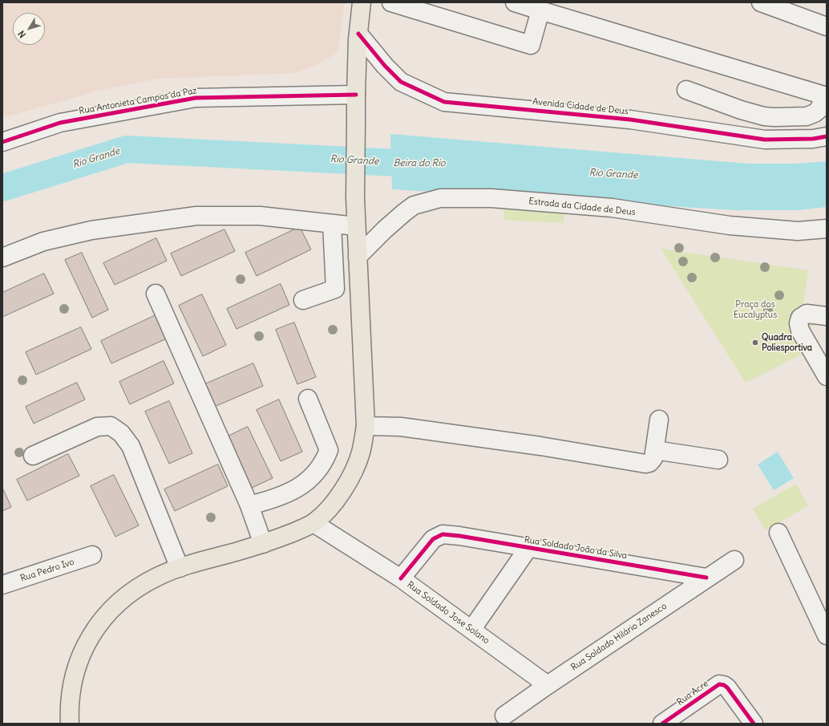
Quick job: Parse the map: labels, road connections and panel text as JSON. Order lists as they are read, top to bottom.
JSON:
{
  "streets": {
    "street": [
      "Rua Antonieta Campos da Paz",
      "Avenida Cidade de Deus",
      "Estrada da Cidade de Deus",
      "Rua Soldado João da Silva",
      "Rua Pedro Ivo",
      "Rua Soldado Jose Solano",
      "Rua Soldado Hilário Zanesco",
      "Rua Acre"
    ]
  },
  "crossings": [
    ["Rua Soldado João da Silva", "Rua Soldado Jose Solano"],
    ["Rua Soldado João da Silva", "Rua Soldado Hilário Zanesco"],
    ["Rua Soldado Jose Solano", "Rua Soldado Hilário Zanesco"]
  ],
  "water": ["Rio Grande", "Beira do Rio"],
  "parks": ["Praça dos Eucalyptus"],
  "places": ["Quadra Poliesportiva"],
  "north": "bottom left"
}
